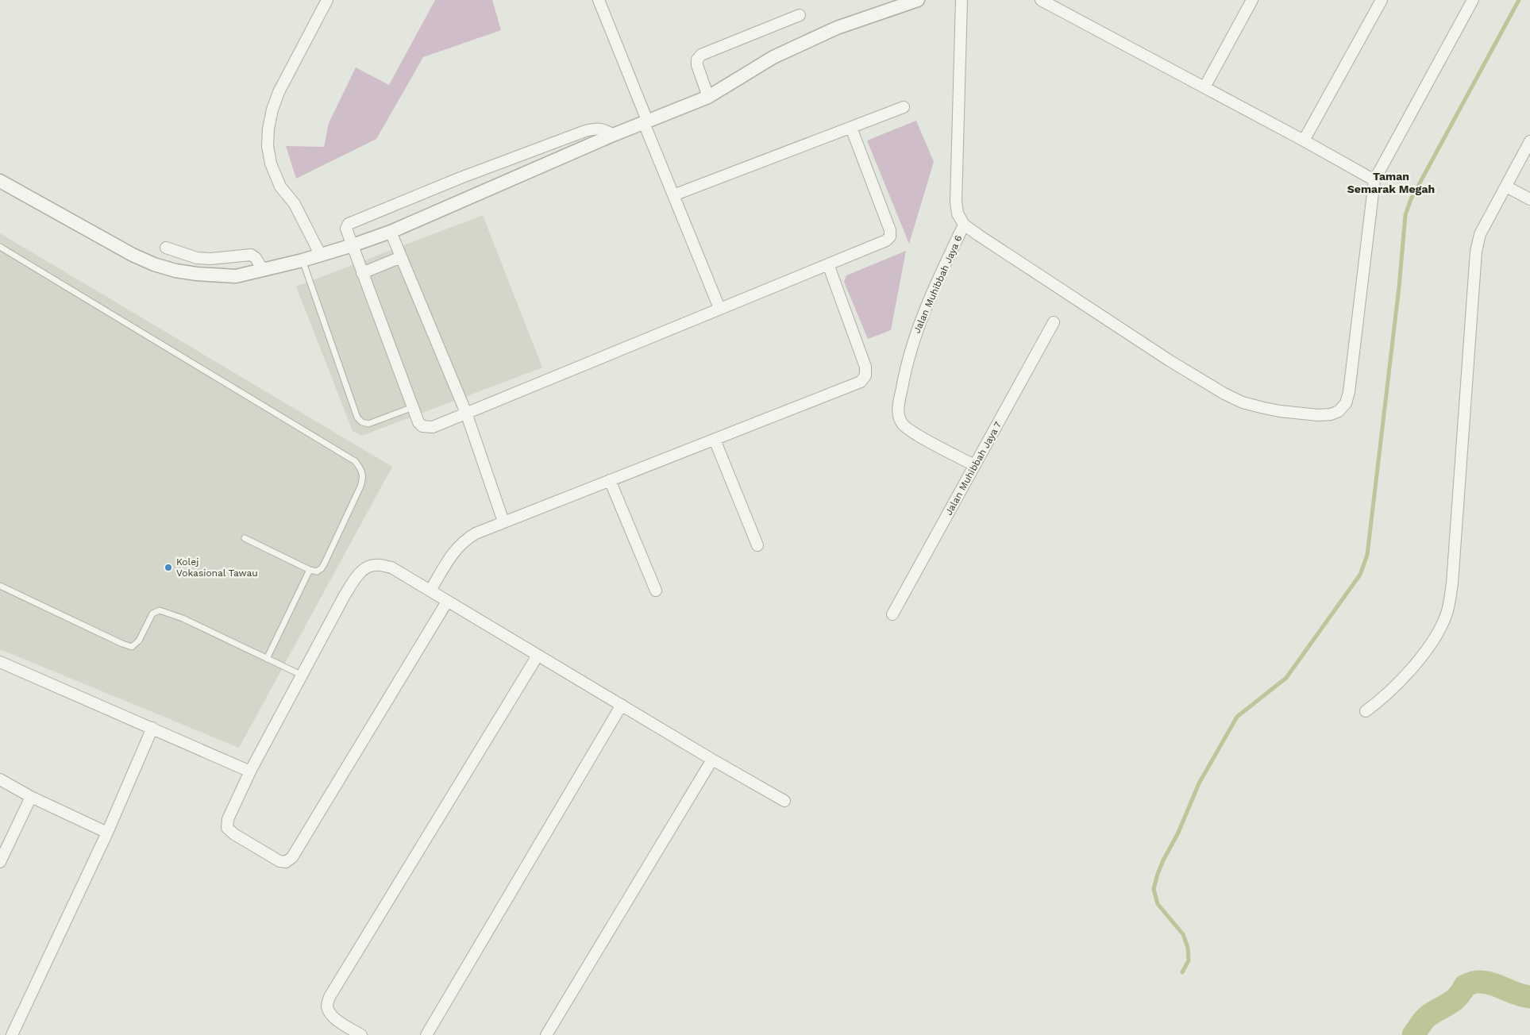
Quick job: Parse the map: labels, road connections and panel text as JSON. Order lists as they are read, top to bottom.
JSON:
{
  "streets": {
    "street": ["Jalan Muhibbah Jaya 6", "Jalan Muhibbah Jaya 7"]
  },
  "crossings": [
    ["Jalan Muhibbah Jaya 6", "Jalan Muhibbah Jaya 7"]
  ],
  "districts": ["Taman Semarak Megah"],
  "places": ["Kolej Vokasional Tawau"]
}
